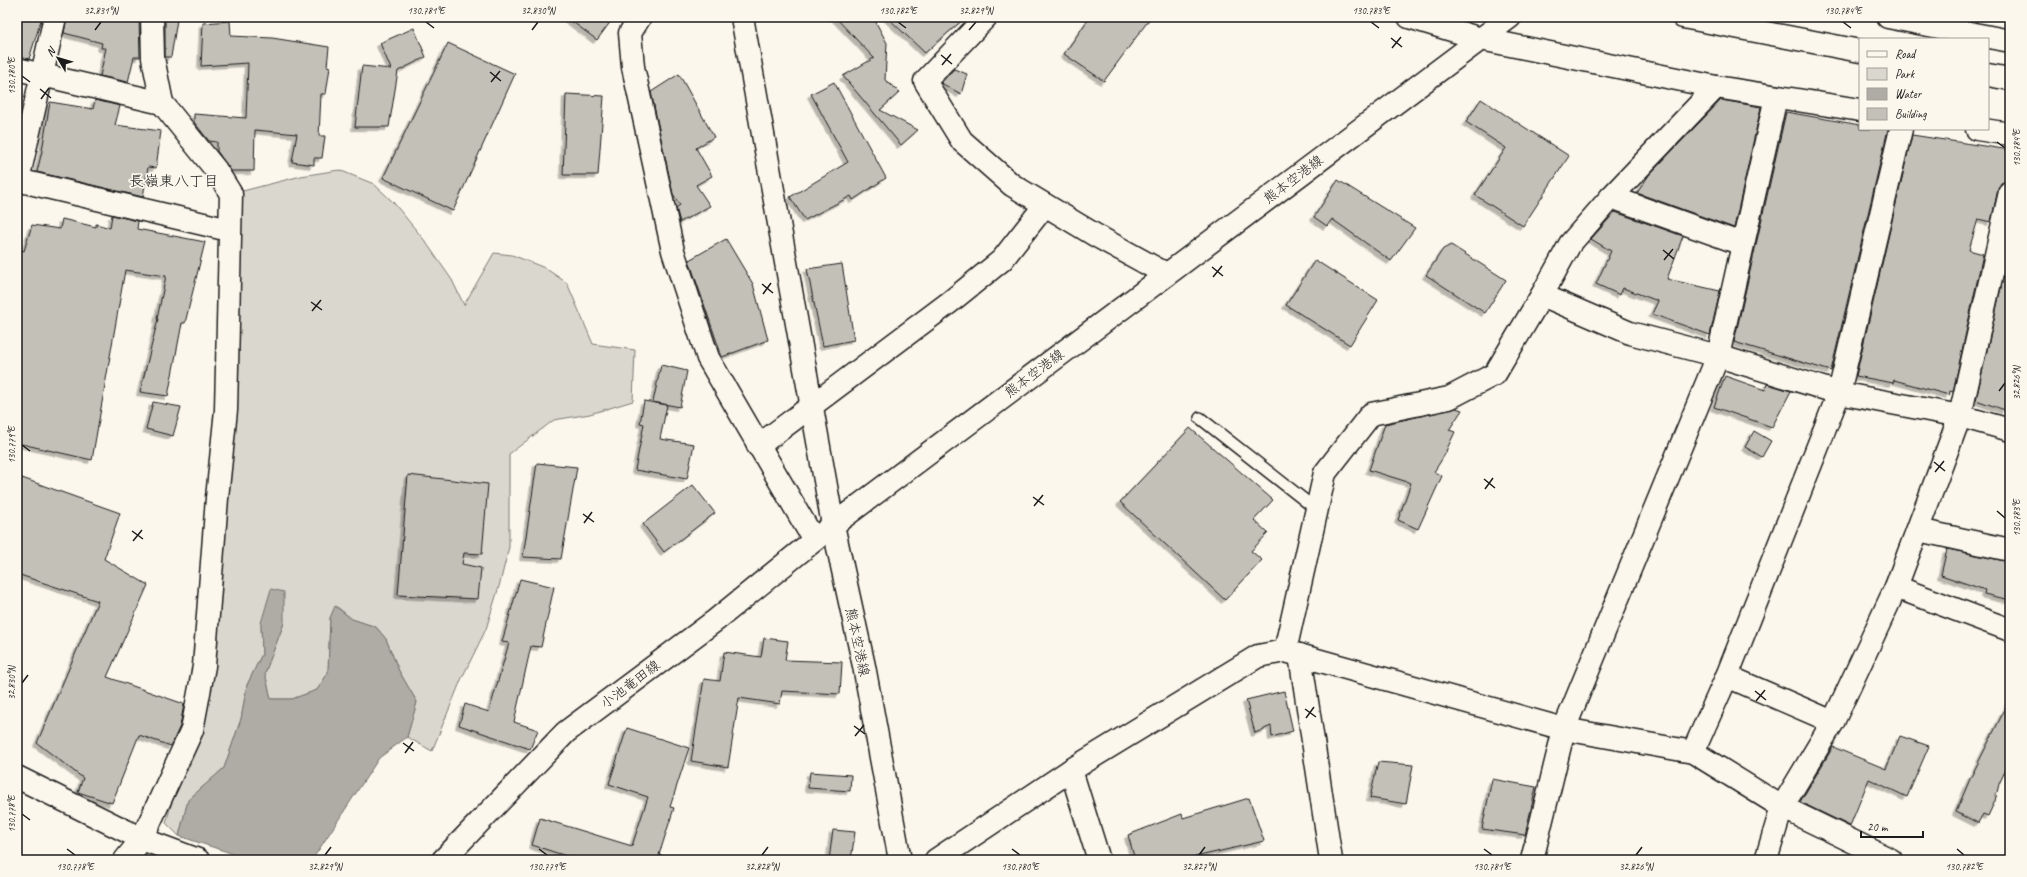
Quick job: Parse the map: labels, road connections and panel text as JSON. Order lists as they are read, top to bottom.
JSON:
{
  "streets": {
    "main road": ["熊本空港線", "小池竜田線"]
  },
  "crossings": [
    ["熊本空港線", "小池竜田線"]
  ],
  "districts": ["長嶺東八丁目"],
  "legend": [
    "Road",
    "Park",
    "Water",
    "Building"
  ],
  "scale_bar": "20 m",
  "north": "top left",
  "coordinates": [
    "32.831°N",
    "130.781°E",
    "32.830°N",
    "130.782°E",
    "32.829°N",
    "130.783°E",
    "130.784°E",
    "130.780°E",
    "32.826°N",
    "130.779°E",
    "130.778°E",
    "32.828°N",
    "32.827°N"
  ]
}
